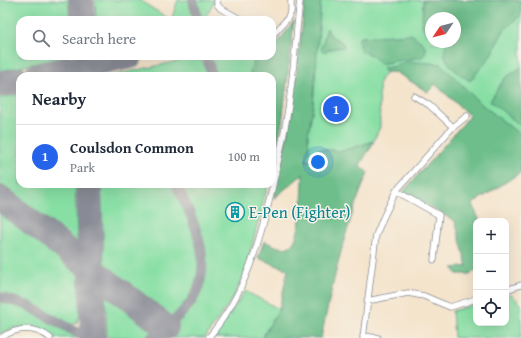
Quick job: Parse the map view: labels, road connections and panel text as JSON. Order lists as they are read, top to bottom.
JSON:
{
  "places": {
    "building": ["E-Pen (Fighter)"]
  },
  "north": "bottom left",
  "page": {
    "search": "Search here",
    "heading": "Nearby",
    "pins": "1",
    "list": [
      {
        "mark": "1",
        "name": "Coulsdon Common",
        "note": "Park",
        "value": "100 m"
      }
    ],
    "map_buttons": ["+", "−"]
  }
}
